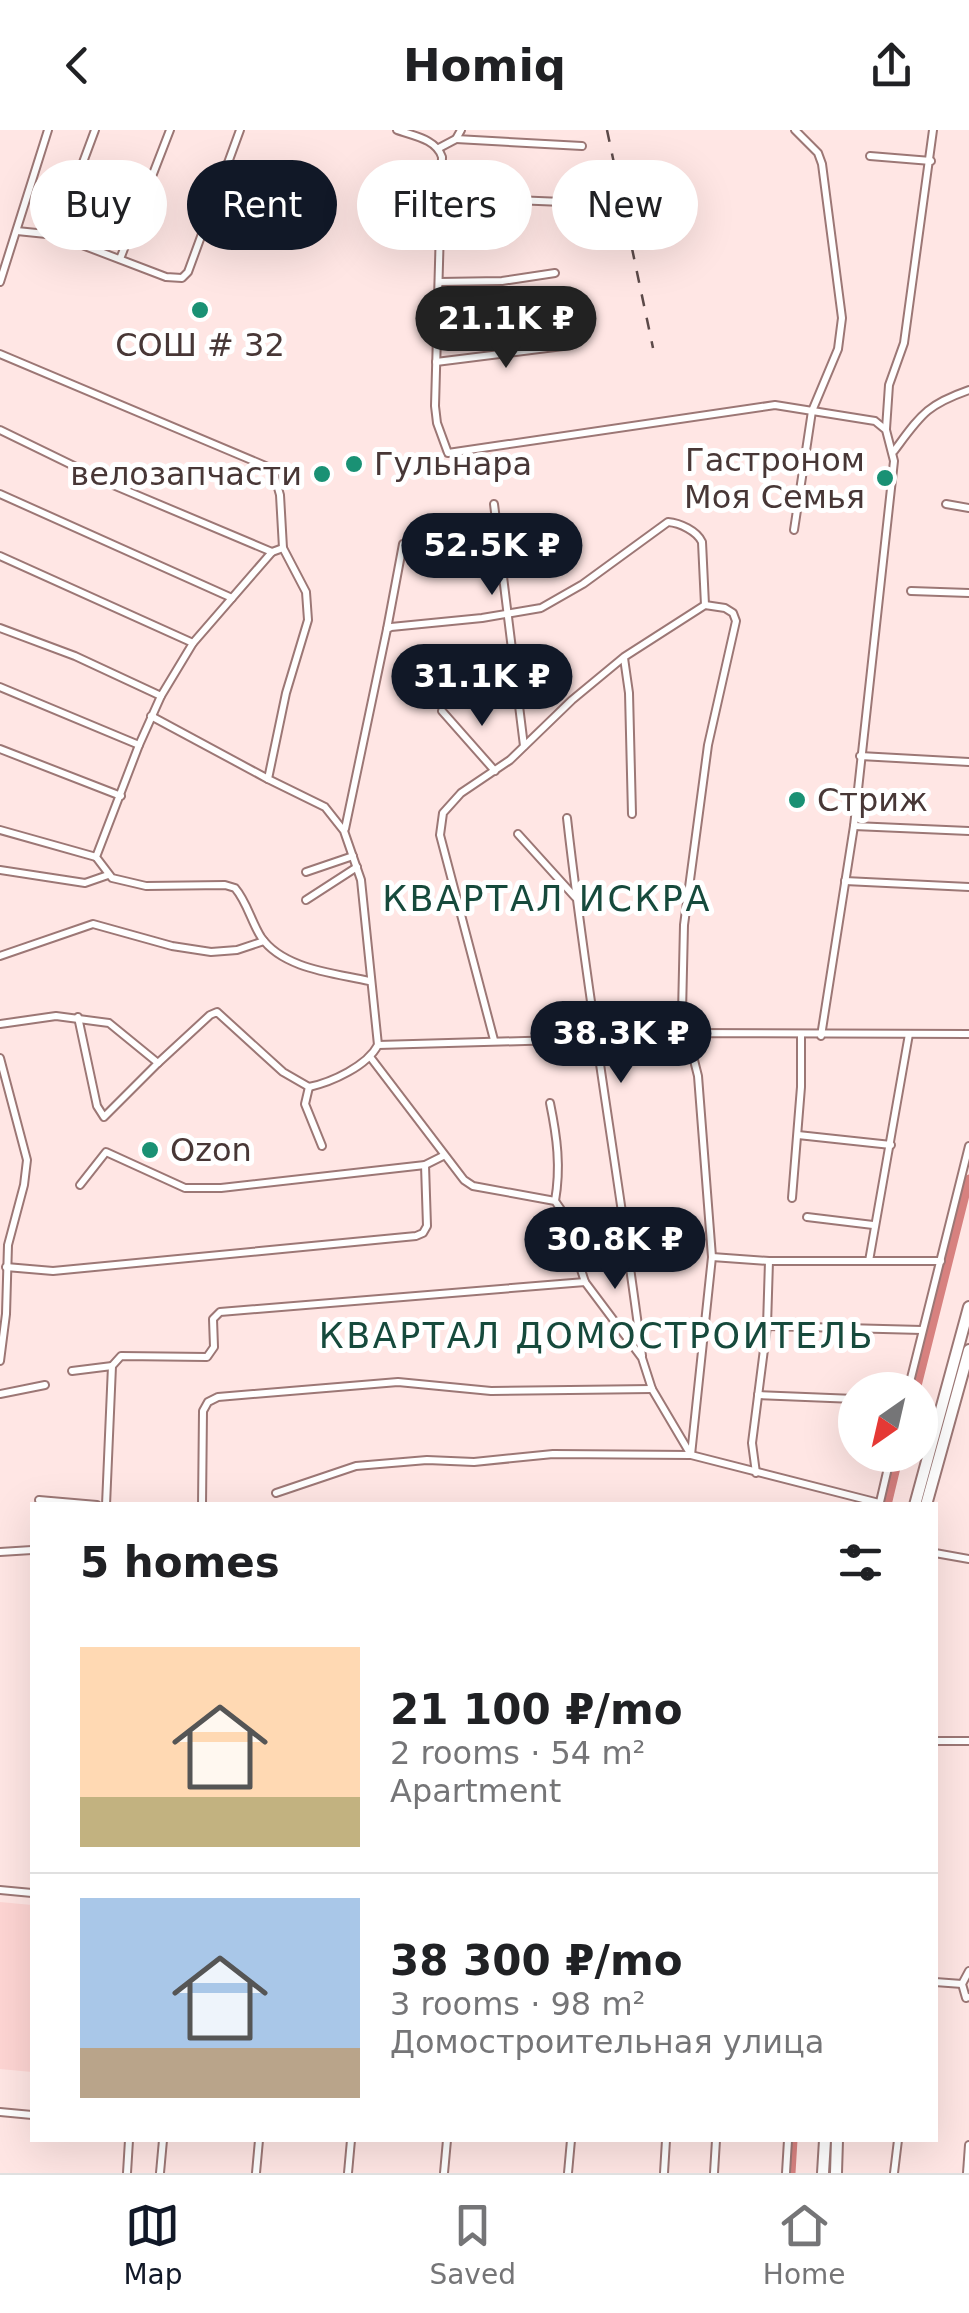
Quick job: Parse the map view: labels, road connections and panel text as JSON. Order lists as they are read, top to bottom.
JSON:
{
  "districts": ["КВАРТАЛ ИСКРА", "КВАРТАЛ ДОМОСТРОИТЕЛЬ"],
  "places": [
    "СОШ # 32",
    "Гульнара",
    "велозапчасти",
    "Гастроном Моя Семья",
    "Стриж",
    "Ozon"
  ],
  "north": "bottom left",
  "page": {
    "header": "Homiq",
    "chip": [
      "Buy",
      "Rent",
      "Filters",
      "New"
    ],
    "price": [
      "21.1K ₽",
      "52.5K ₽",
      "31.1K ₽",
      "38.3K ₽",
      "30.8K ₽"
    ],
    "heading": "5 homes",
    "list": [
      {
        "name": "21 100 ₽/mo",
        "note": "2 rooms · 54 m² · Apartment"
      },
      {
        "name": "38 300 ₽/mo",
        "note": "3 rooms · 98 m² · Домостроительная улица"
      }
    ],
    "tabs": ["Map", "Saved", "Home"]
  }
}
